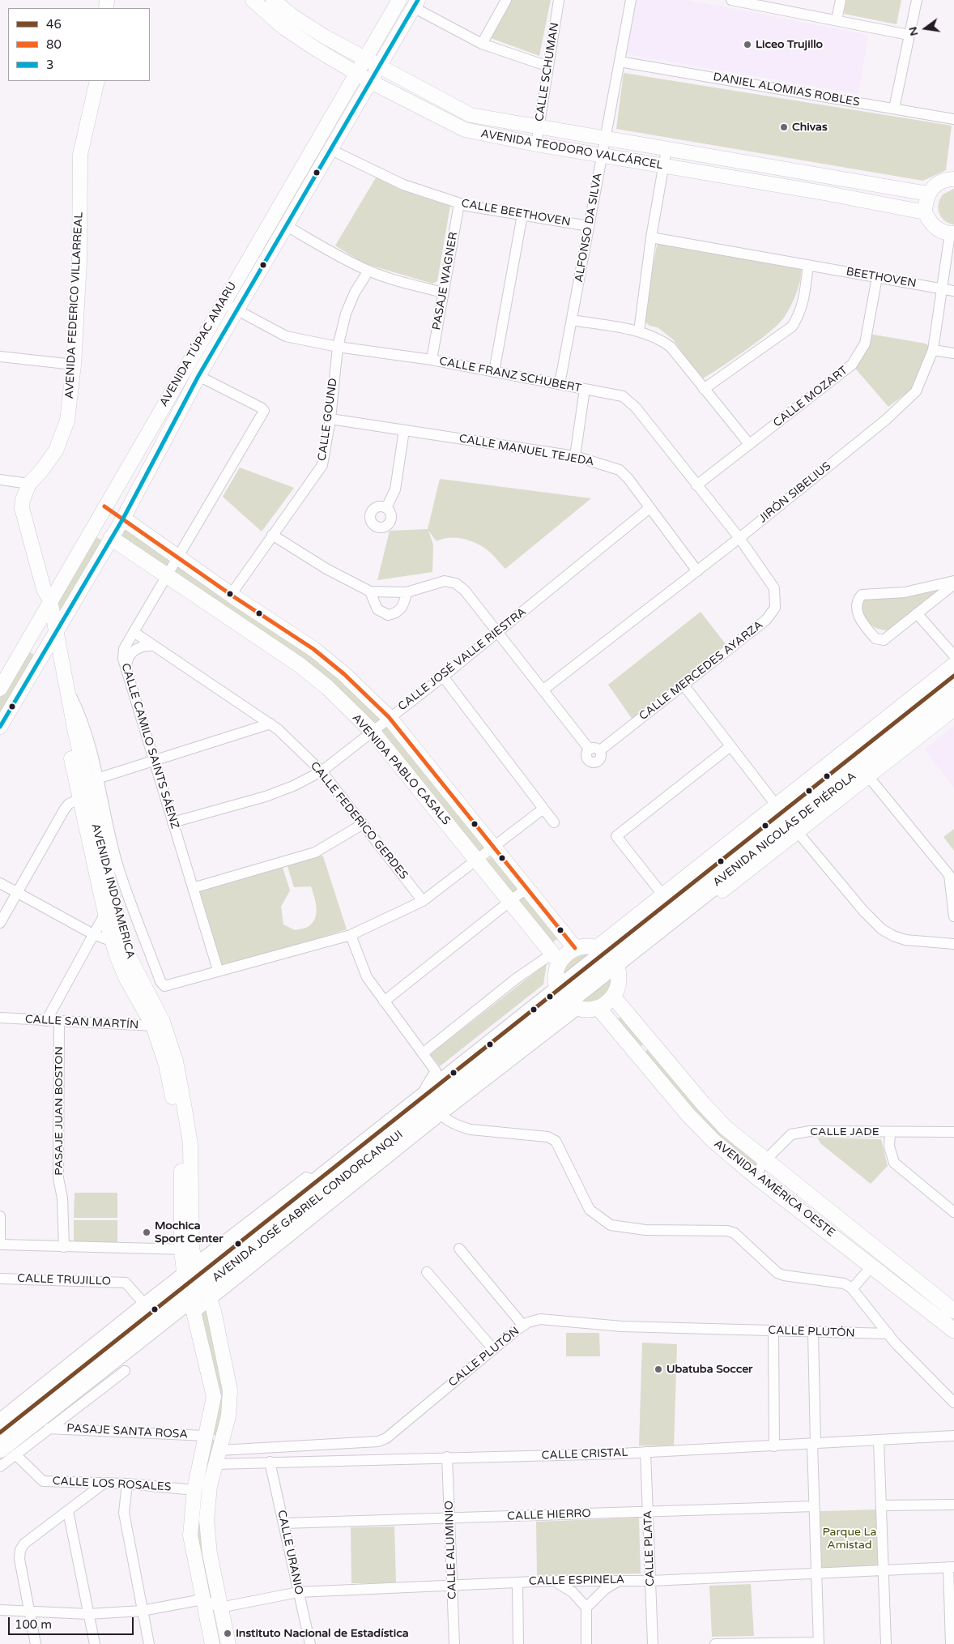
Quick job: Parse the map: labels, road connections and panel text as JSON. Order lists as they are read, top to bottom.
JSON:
{
  "streets": {
    "highway": ["AVENIDA NICOLÁS DE PIÉROLA", "AVENIDA JOSÉ GABRIEL CONDORCANQUI"],
    "main road": [
      "AVENIDA TEODORO VALCÁRCEL",
      "AVENIDA FEDERICO VILLARREAL",
      "AVENIDA TÚPAC AMARU",
      "AVENIDA PABLO CASALS",
      "AVENIDA INDOAMERICA",
      "AVENIDA AMÉRICA OESTE"
    ],
    "street": [
      "CALLE SCHUMAN",
      "DANIEL ALOMIAS ROBLES",
      "CALLE BEETHOVEN",
      "ALFONSO DA SILVA",
      "BEETHOVEN",
      "PASAJE WAGNER",
      "CALLE FRANZ SCHUBERT",
      "CALLE MOZART",
      "CALLE GOUND",
      "CALLE MANUEL TEJEDA",
      "JIRÓN SIBELIUS",
      "CALLE JOSÉ VALLE RIESTRA",
      "CALLE MERCEDES AYARZA",
      "CALLE CAMILO SAINTS SÁENZ",
      "CALLE FEDERICO GERDES",
      "CALLE SAN MARTÍN",
      "PASAJE JUAN BOSTON",
      "CALLE JADE",
      "CALLE TRUJILLO",
      "CALLE PLUTÓN",
      "PASAJE SANTA ROSA",
      "CALLE CRISTAL",
      "CALLE LOS ROSALES",
      "CALLE HIERRO",
      "CALLE PLATA",
      "CALLE ALUMINIO",
      "CALLE URANIO",
      "CALLE ESPINELA"
    ]
  },
  "crossings": [
    ["CALLE SCHUMAN", "AVENIDA TEODORO VALCÁRCEL"],
    ["DANIEL ALOMIAS ROBLES", "ALFONSO DA SILVA"],
    ["AVENIDA TEODORO VALCÁRCEL", "ALFONSO DA SILVA"],
    ["AVENIDA TEODORO VALCÁRCEL", "AVENIDA TÚPAC AMARU"],
    ["CALLE BEETHOVEN", "ALFONSO DA SILVA"],
    ["CALLE BEETHOVEN", "PASAJE WAGNER"],
    ["CALLE BEETHOVEN", "AVENIDA TÚPAC AMARU"],
    ["ALFONSO DA SILVA", "CALLE FRANZ SCHUBERT"],
    ["BEETHOVEN", "CALLE MOZART"],
    ["BEETHOVEN", "JIRÓN SIBELIUS"],
    ["PASAJE WAGNER", "CALLE FRANZ SCHUBERT"],
    ["AVENIDA FEDERICO VILLARREAL", "AVENIDA TÚPAC AMARU"],
    ["AVENIDA FEDERICO VILLARREAL", "AVENIDA INDOAMERICA"],
    ["AVENIDA TÚPAC AMARU", "CALLE FRANZ SCHUBERT"],
    ["AVENIDA TÚPAC AMARU", "CALLE CAMILO SAINTS SÁENZ"],
    ["AVENIDA TÚPAC AMARU", "AVENIDA PABLO CASALS"],
    ["AVENIDA TÚPAC AMARU", "AVENIDA INDOAMERICA"],
    ["CALLE FRANZ SCHUBERT", "CALLE MOZART"],
    ["CALLE FRANZ SCHUBERT", "CALLE GOUND"],
    ["CALLE FRANZ SCHUBERT", "JIRÓN SIBELIUS"],
    ["CALLE FRANZ SCHUBERT", "CALLE MERCEDES AYARZA"],
    ["CALLE GOUND", "CALLE MANUEL TEJEDA"],
    ["CALLE GOUND", "AVENIDA PABLO CASALS"],
    ["CALLE MANUEL TEJEDA", "JIRÓN SIBELIUS"],
    ["CALLE MANUEL TEJEDA", "CALLE JOSÉ VALLE RIESTRA"],
    ["JIRÓN SIBELIUS", "CALLE MERCEDES AYARZA"],
    ["CALLE JOSÉ VALLE RIESTRA", "CALLE CAMILO SAINTS SÁENZ"],
    ["CALLE JOSÉ VALLE RIESTRA", "AVENIDA PABLO CASALS"],
    ["CALLE JOSÉ VALLE RIESTRA", "CALLE FEDERICO GERDES"],
    ["CALLE CAMILO SAINTS SÁENZ", "AVENIDA PABLO CASALS"],
    ["CALLE CAMILO SAINTS SÁENZ", "CALLE FEDERICO GERDES"],
    ["AVENIDA NICOLÁS DE PIÉROLA", "AVENIDA JOSÉ GABRIEL CONDORCANQUI"],
    ["AVENIDA INDOAMERICA", "CALLE SAN MARTÍN"],
    ["AVENIDA INDOAMERICA", "AVENIDA JOSÉ GABRIEL CONDORCANQUI"],
    ["CALLE SAN MARTÍN", "PASAJE JUAN BOSTON"],
    ["CALLE JADE", "AVENIDA AMÉRICA OESTE"],
    ["AVENIDA JOSÉ GABRIEL CONDORCANQUI", "PASAJE SANTA ROSA"],
    ["AVENIDA JOSÉ GABRIEL CONDORCANQUI", "CALLE LOS ROSALES"],
    ["CALLE CRISTAL", "CALLE PLATA"],
    ["CALLE CRISTAL", "CALLE ALUMINIO"],
    ["CALLE CRISTAL", "CALLE URANIO"],
    ["CALLE HIERRO", "CALLE PLATA"],
    ["CALLE HIERRO", "CALLE ALUMINIO"],
    ["CALLE HIERRO", "CALLE URANIO"],
    ["CALLE PLATA", "CALLE ESPINELA"],
    ["CALLE ALUMINIO", "CALLE ESPINELA"],
    ["CALLE URANIO", "CALLE ESPINELA"]
  ],
  "parks": ["Parque La Amistad"],
  "places": [
    "Liceo Trujillo",
    "Chivas",
    "Mochica Sport Center",
    "Ubatuba Soccer",
    "Instituto Nacional de Estadística"
  ],
  "lines": ["transit line 3", "transit line 80", "transit line 46"],
  "legend": ["46", "80", "3"],
  "scale_bar": "100 m",
  "north": "left"
}
